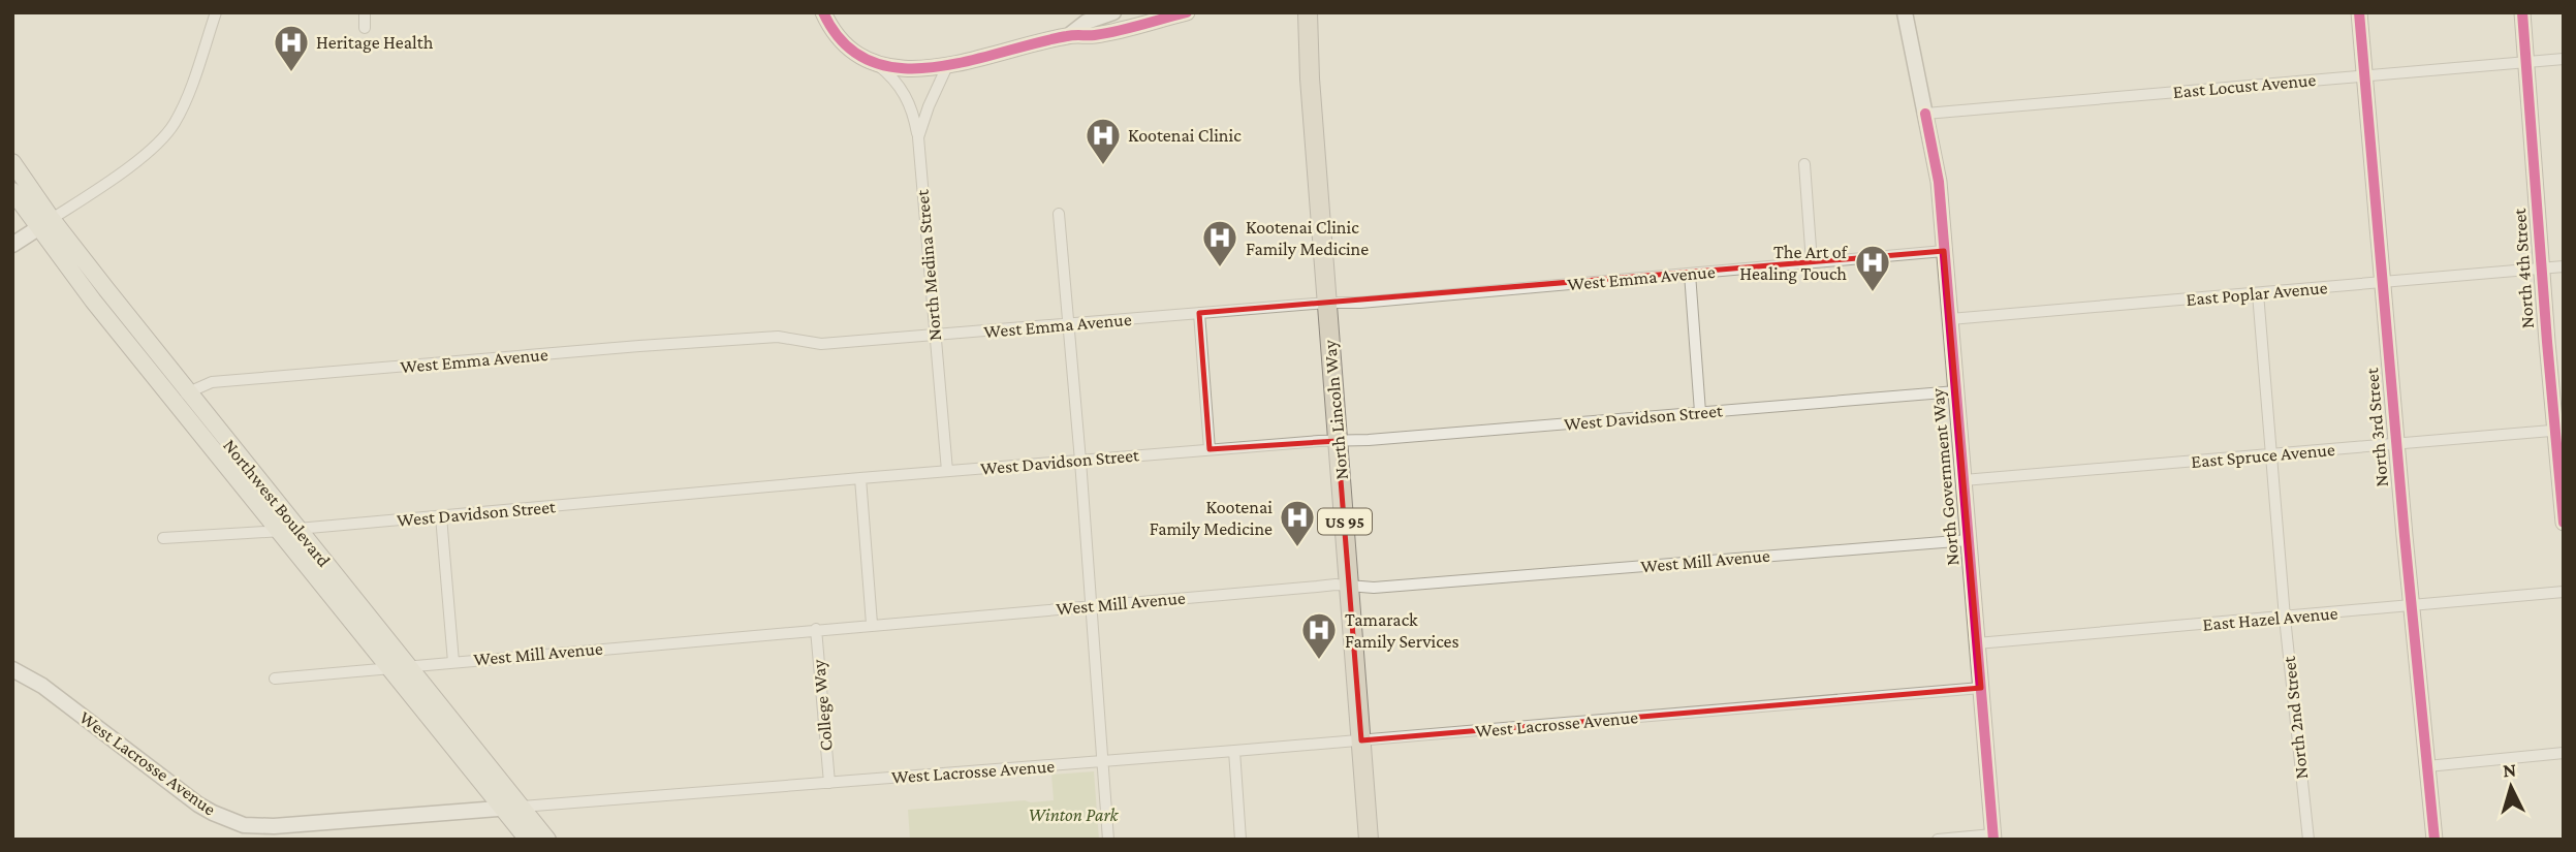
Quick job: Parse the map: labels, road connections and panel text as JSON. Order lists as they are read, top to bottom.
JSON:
{
  "streets": {
    "highway": ["North Lincoln Way", "US 95"],
    "main road": [
      "North 4th Street",
      "North 3rd Street",
      "North Government Way",
      "Northwest Boulevard",
      "West Lacrosse Avenue"
    ],
    "street": [
      "East Locust Avenue",
      "North Medina Street",
      "West Emma Avenue",
      "East Poplar Avenue",
      "West Davidson Street",
      "East Spruce Avenue",
      "West Mill Avenue",
      "East Hazel Avenue",
      "College Way",
      "North 2nd Street"
    ]
  },
  "crossings": [
    ["East Locust Avenue", "North 4th Street"],
    ["East Locust Avenue", "North 3rd Street"],
    ["East Locust Avenue", "North Government Way"],
    ["North Medina Street", "West Emma Avenue"],
    ["North Medina Street", "West Davidson Street"],
    ["North 4th Street", "East Poplar Avenue"],
    ["North 4th Street", "East Spruce Avenue"],
    ["West Emma Avenue", "North Lincoln Way"],
    ["West Emma Avenue", "North Government Way"],
    ["West Emma Avenue", "Northwest Boulevard"],
    ["East Poplar Avenue", "North 3rd Street"],
    ["East Poplar Avenue", "North Government Way"],
    ["East Poplar Avenue", "North 2nd Street"],
    ["North Lincoln Way", "West Davidson Street"],
    ["North Lincoln Way", "West Mill Avenue"],
    ["North Lincoln Way", "West Lacrosse Avenue"],
    ["West Davidson Street", "North Government Way"],
    ["West Davidson Street", "Northwest Boulevard"],
    ["North 3rd Street", "East Spruce Avenue"],
    ["North 3rd Street", "East Hazel Avenue"],
    ["East Spruce Avenue", "North Government Way"],
    ["East Spruce Avenue", "North 2nd Street"],
    ["North Government Way", "West Mill Avenue"],
    ["North Government Way", "East Hazel Avenue"],
    ["North Government Way", "West Lacrosse Avenue"],
    ["Northwest Boulevard", "West Mill Avenue"],
    ["Northwest Boulevard", "West Lacrosse Avenue"],
    ["West Mill Avenue", "College Way"],
    ["East Hazel Avenue", "North 2nd Street"],
    ["College Way", "West Lacrosse Avenue"]
  ],
  "parks": ["Winton Park"],
  "places": {
    "hospital": [
      "Heritage Health",
      "Kootenai Clinic",
      "Kootenai Clinic Family Medicine",
      "The Art of Healing Touch",
      "Kootenai Family Medicine",
      "Tamarack Family Services"
    ]
  },
  "north": "top"
}
